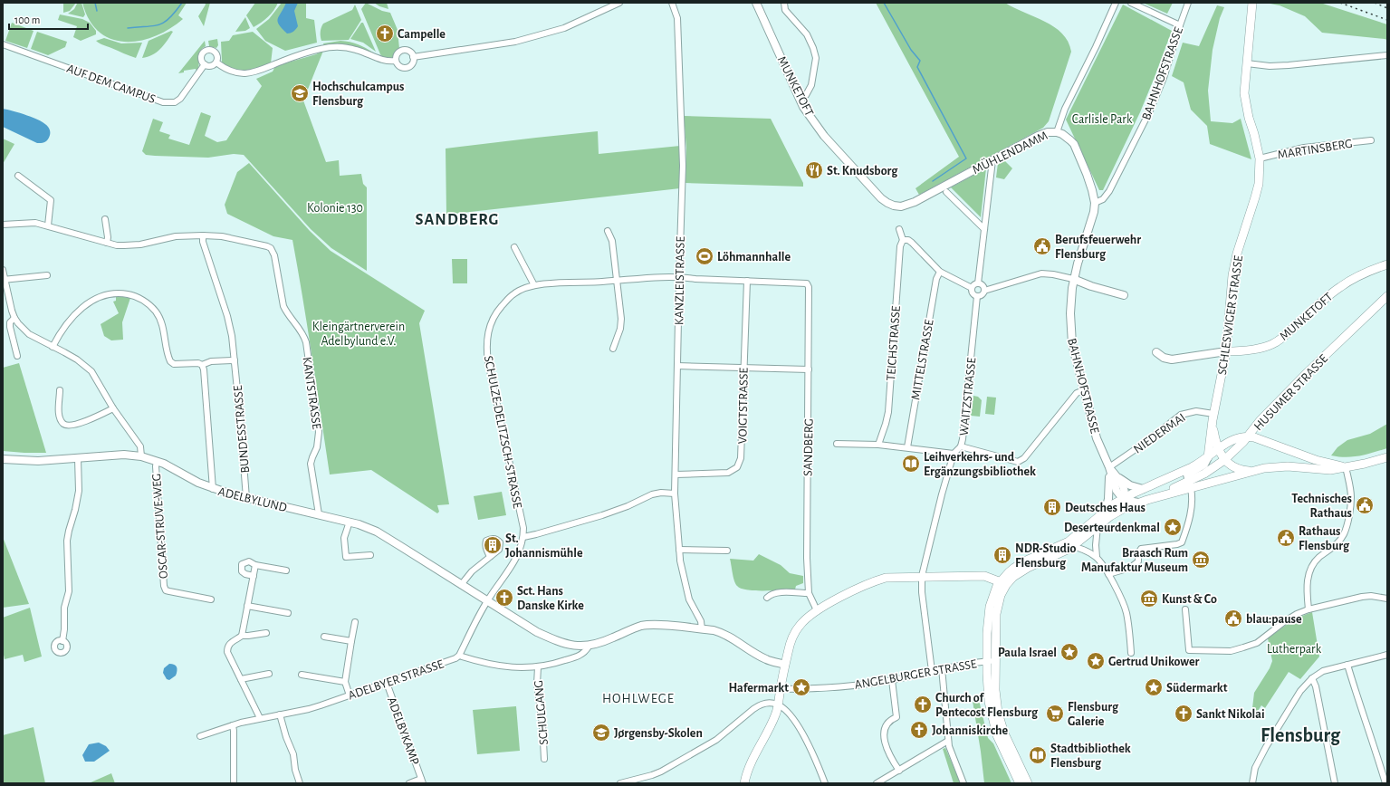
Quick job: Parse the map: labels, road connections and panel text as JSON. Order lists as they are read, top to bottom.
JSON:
{
  "streets": {
    "main road": ["MUNKETOFT", "SCHLESWIGER STRASSE", "HUSUMER STRASSE"],
    "street": [
      "BAHNHOFSTRASSE",
      "AUF DEM CAMPUS",
      "MARTINSBERG",
      "MÜHLENDAMM",
      "KANZLEISTRASSE",
      "TEICHSTRASSE",
      "MITTELSTRASSE",
      "KANTSTRASSE",
      "WAITZSTRASSE",
      "VOIGTSTRASSE",
      "BUNDESSTRASSE",
      "SCHULZE-DELITZSCH-STRASSE",
      "NIEDERMAI",
      "SANDBERG",
      "ADELBYLUND",
      "OSCAR-STRUVE-WEG",
      "ANGELBURGER STRASSE",
      "ADELBYER STRASSE",
      "SCHULGANG",
      "ADELBYKAMP"
    ]
  },
  "crossings": [
    ["BAHNHOFSTRASSE", "NIEDERMAI"],
    ["MUNKETOFT", "MÜHLENDAMM"],
    ["MUNKETOFT", "SCHLESWIGER STRASSE"],
    ["MARTINSBERG", "SCHLESWIGER STRASSE"],
    ["KANZLEISTRASSE", "VOIGTSTRASSE"],
    ["KANZLEISTRASSE", "SCHULZE-DELITZSCH-STRASSE"],
    ["SCHLESWIGER STRASSE", "NIEDERMAI"],
    ["KANTSTRASSE", "BUNDESSTRASSE"],
    ["KANTSTRASSE", "ADELBYLUND"],
    ["WAITZSTRASSE", "ANGELBURGER STRASSE"],
    ["VOIGTSTRASSE", "SCHULZE-DELITZSCH-STRASSE"],
    ["BUNDESSTRASSE", "ADELBYLUND"],
    ["SCHULZE-DELITZSCH-STRASSE", "SANDBERG"],
    ["ADELBYLUND", "OSCAR-STRUVE-WEG"],
    ["ADELBYLUND", "ADELBYER STRASSE"],
    ["ADELBYER STRASSE", "SCHULGANG"],
    ["ADELBYER STRASSE", "ADELBYKAMP"]
  ],
  "districts": ["SANDBERG", "HOHLWEGE", "Flensburg"],
  "parks": [
    "Carlisle Park",
    "Kolonie 130",
    "Kleingärtnerverein Adelbylund e.V.",
    "Lutherpark"
  ],
  "places": {
    "church": [
      "Campelle",
      "Sct. Hans Danske Kirke",
      "Church of Pentecost Flensburg",
      "Sankt Nikolai",
      "Johanniskirche"
    ],
    "school or university": ["Hochschulcampus Flensburg", "Jørgensby-Skolen"],
    "restaurant": ["St. Knudsborg"],
    "public building": [
      "Berufsfeuerwehr Flensburg",
      "Technisches Rathaus",
      "Rathaus Flensburg",
      "blau:pause"
    ],
    "sports": ["Löhmannhalle"],
    "library": ["Leihverkehrs- und Ergänzungsbibliothek", "Stadtbibliothek Flensburg"],
    "building": ["Deutsches Haus", "St. Johannismühle", "NDR-Studio Flensburg"],
    "place": [
      "Deserteurdenkmal",
      "Paula Israel",
      "Gertrud Unikower",
      "Hafermarkt",
      "Südermarkt"
    ],
    "museum": ["Braasch Rum Manufaktur Museum", "Kunst & Co"],
    "supermarket": ["Flensburg Galerie"]
  },
  "scale_bar": "100 m"
}
